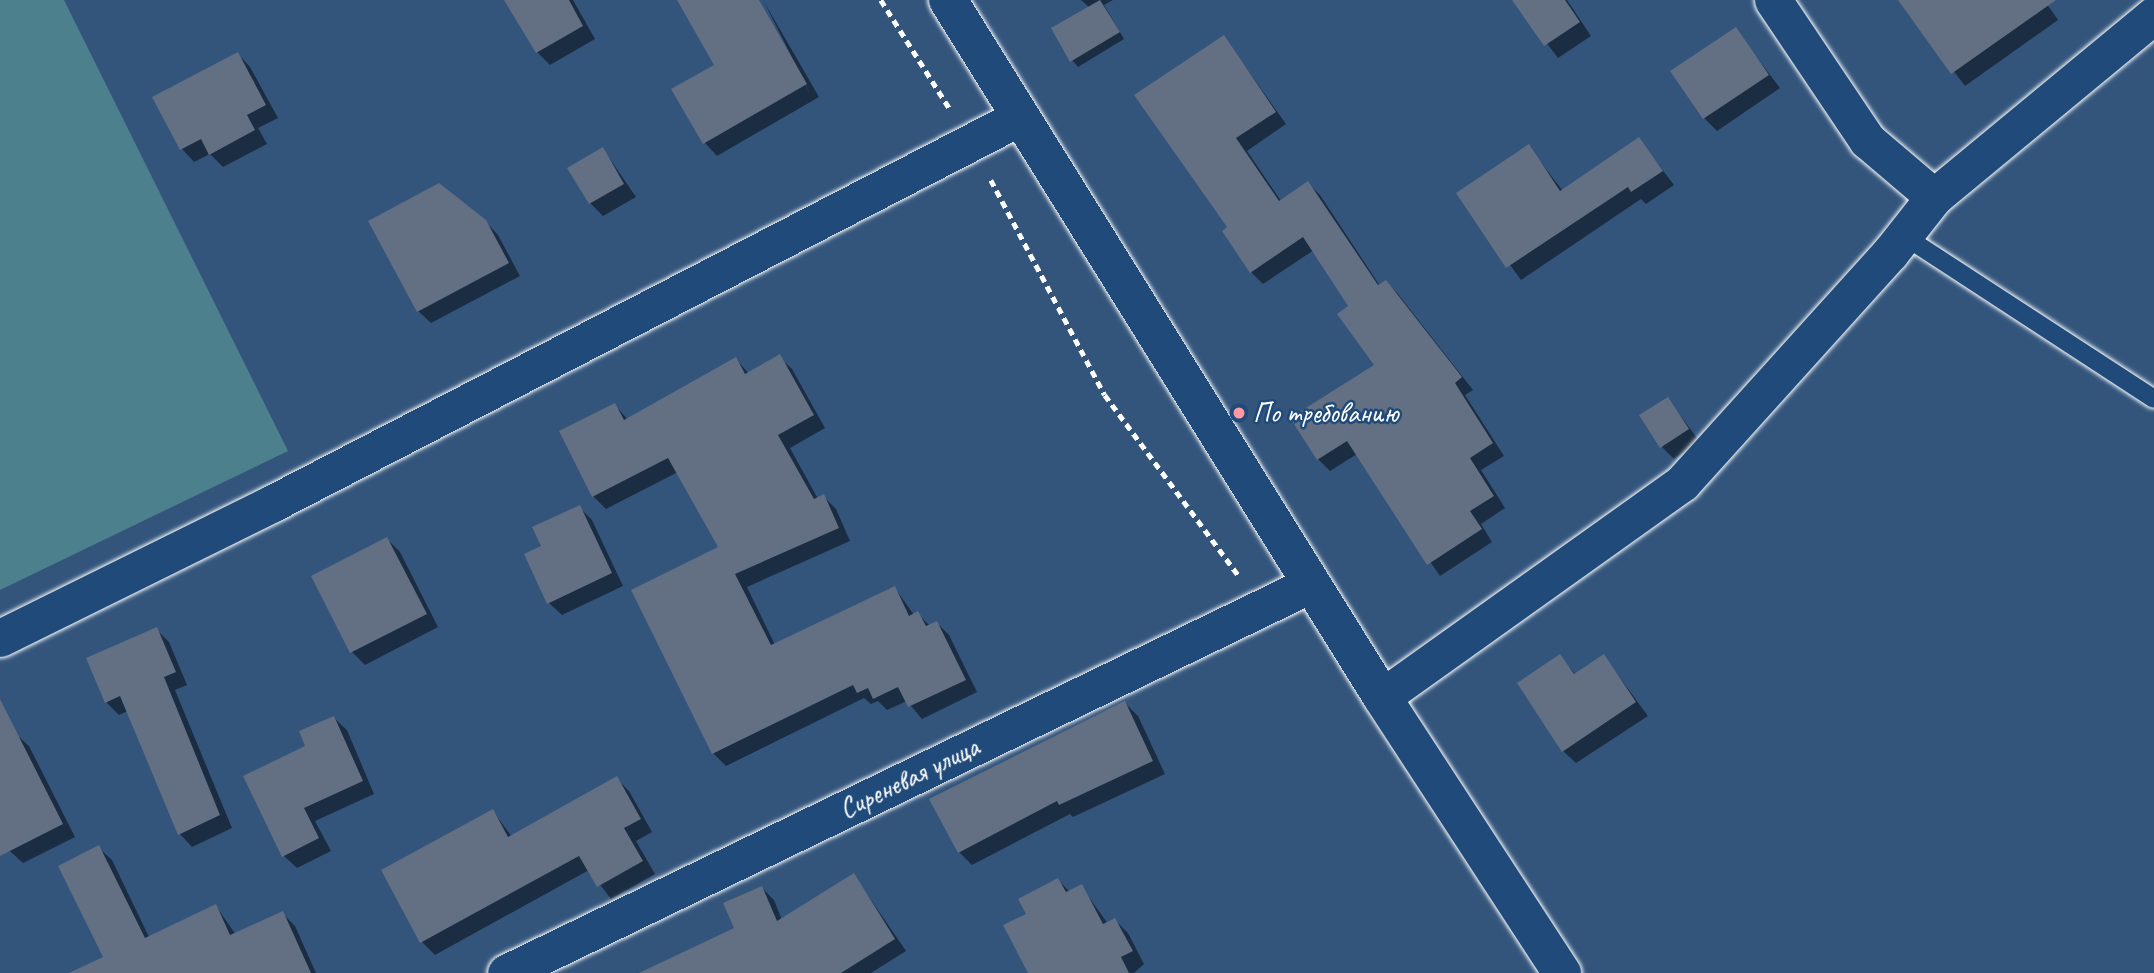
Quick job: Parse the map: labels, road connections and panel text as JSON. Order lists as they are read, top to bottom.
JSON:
{
  "streets": {
    "street": ["Сиреневая улица"]
  },
  "places": ["По требованию"]
}
